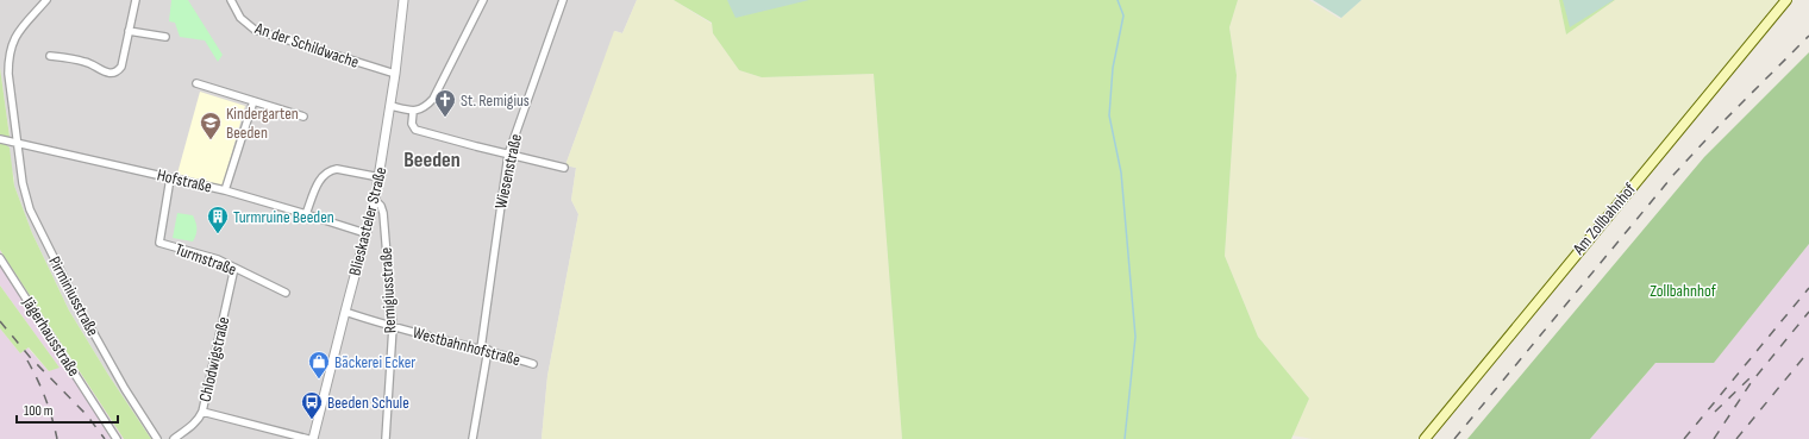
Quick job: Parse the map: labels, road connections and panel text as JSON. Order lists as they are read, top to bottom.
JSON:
{
  "streets": {
    "main road": ["Am Zollbahnhof"],
    "street": [
      "An der Schildwache",
      "Wiesenstraße",
      "Hofstraße",
      "Blieskasteler Straße",
      "Turmstraße",
      "Remigiusstraße",
      "Pirminiusstraße",
      "Jägerhausstraße",
      "Westbahnhofstraße",
      "Chlodwigstraße"
    ]
  },
  "crossings": [
    ["An der Schildwache", "Blieskasteler Straße"],
    ["Wiesenstraße", "Westbahnhofstraße"],
    ["Hofstraße", "Blieskasteler Straße"],
    ["Hofstraße", "Turmstraße"],
    ["Hofstraße", "Pirminiusstraße"],
    ["Blieskasteler Straße", "Remigiusstraße"],
    ["Blieskasteler Straße", "Westbahnhofstraße"],
    ["Turmstraße", "Chlodwigstraße"],
    ["Remigiusstraße", "Westbahnhofstraße"]
  ],
  "districts": ["Beeden"],
  "parks": ["Zollbahnhof"],
  "places": {
    "church": ["St. Remigius"],
    "school or university": ["Kindergarten Beeden"],
    "building": ["Turmruine Beeden"],
    "shop": ["Bäckerei Ecker"],
    "bus stop": ["Beeden Schule"]
  },
  "scale_bar": "100 m"
}
